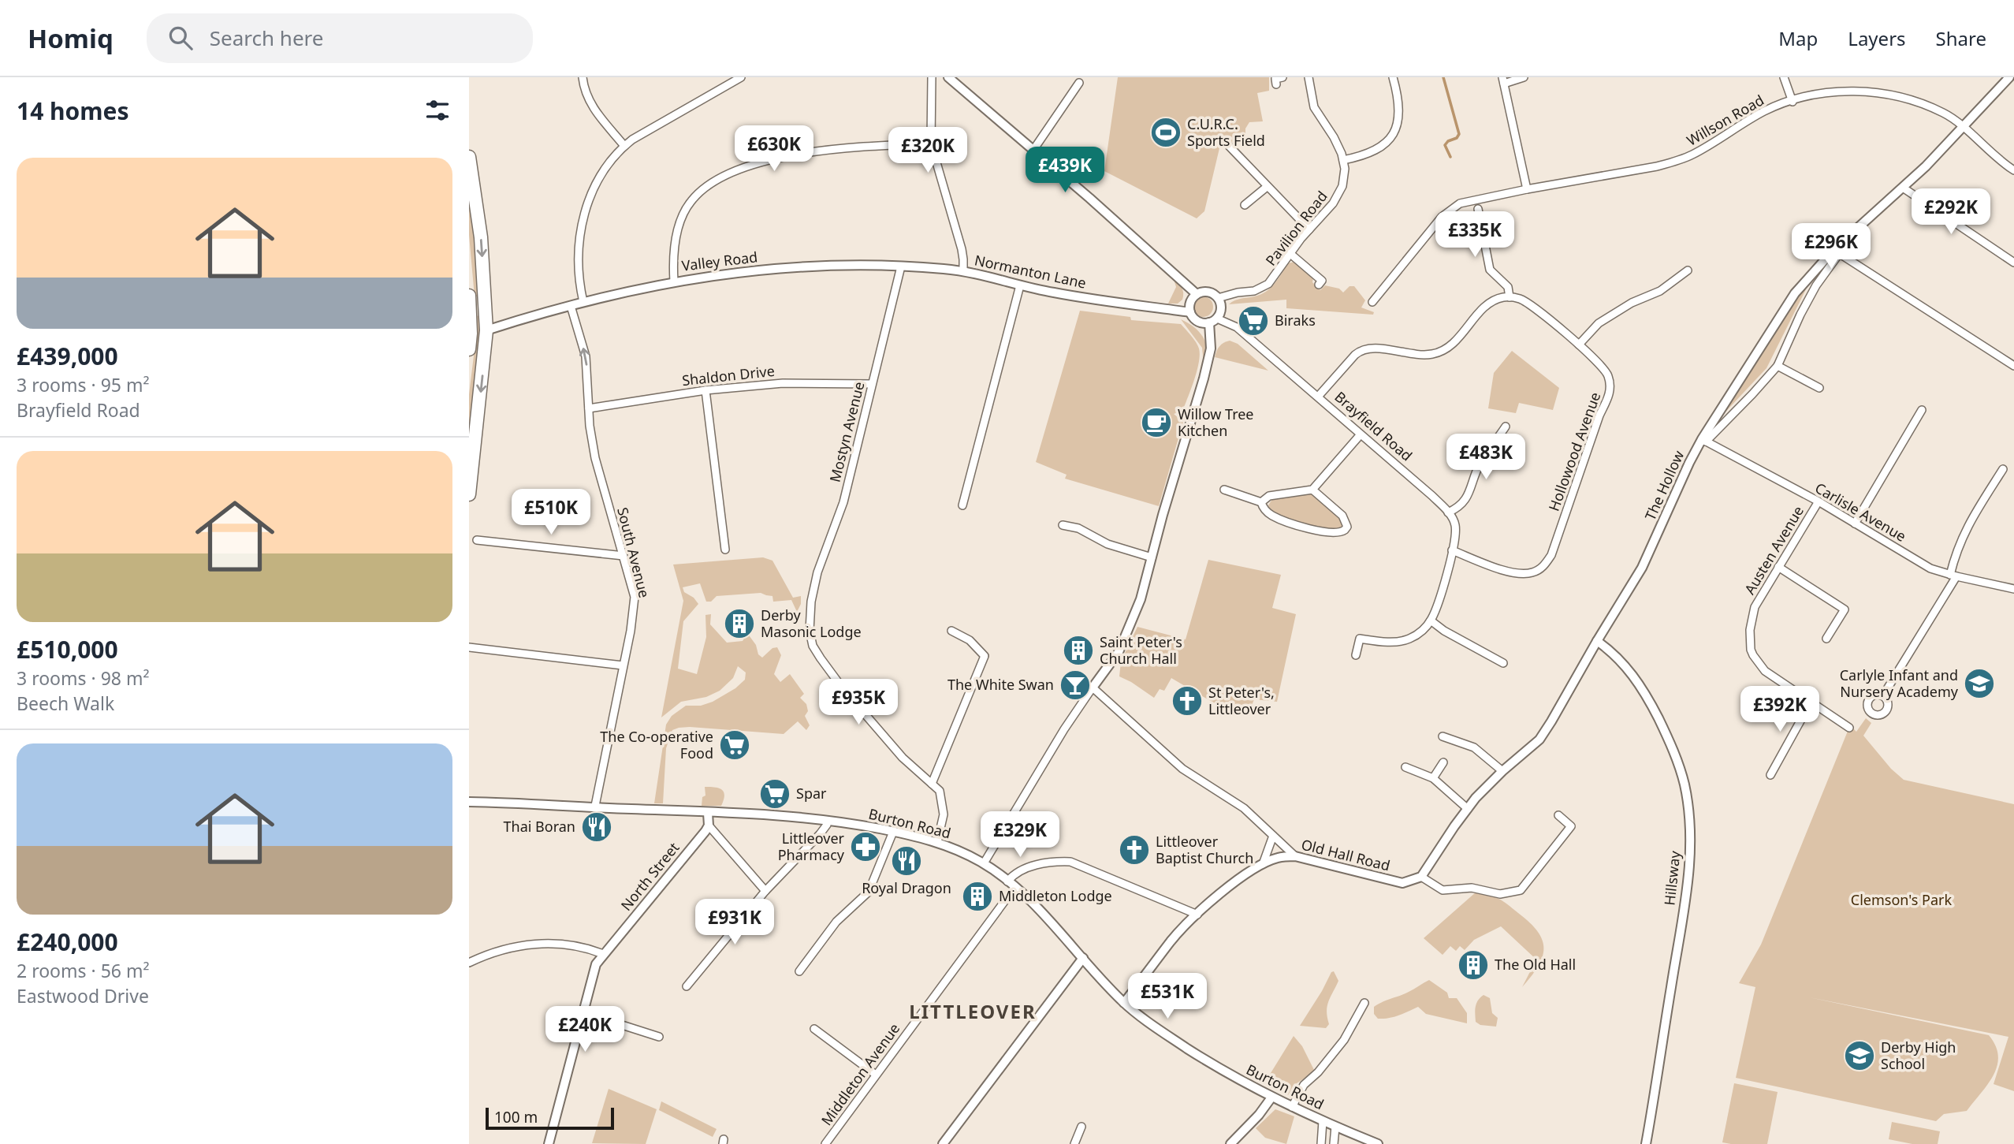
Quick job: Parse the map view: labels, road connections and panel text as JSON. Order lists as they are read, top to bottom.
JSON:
{
  "streets": {
    "street": [
      "Willson Road",
      "Pavilion Road",
      "Valley Road",
      "Normanton Lane",
      "Shaldon Drive",
      "Brayfield Road",
      "Mostyn Avenue",
      "Hollowood Avenue",
      "The Hollow",
      "Carlisle Avenue",
      "Austen Avenue",
      "South Avenue",
      "Burton Road",
      "Old Hall Road",
      "North Street",
      "Hillsway",
      "Middleton Avenue"
    ]
  },
  "crossings": [
    ["Willson Road", "The Hollow"],
    ["Pavilion Road", "Normanton Lane"],
    ["Pavilion Road", "Brayfield Road"],
    ["Valley Road", "Normanton Lane"],
    ["Valley Road", "Mostyn Avenue"],
    ["Valley Road", "South Avenue"],
    ["Normanton Lane", "Brayfield Road"],
    ["Shaldon Drive", "Mostyn Avenue"],
    ["Shaldon Drive", "South Avenue"],
    ["Brayfield Road", "Hollowood Avenue"],
    ["The Hollow", "Carlisle Avenue"],
    ["The Hollow", "Old Hall Road"],
    ["The Hollow", "Hillsway"],
    ["Carlisle Avenue", "Austen Avenue"],
    ["South Avenue", "Burton Road"],
    ["Burton Road", "Old Hall Road"],
    ["Burton Road", "Middleton Avenue"]
  ],
  "districts": ["LITTLEOVER"],
  "parks": ["Clemson's Park"],
  "places": {
    "sports": ["C.U.R.C. Sports Field"],
    "supermarket": ["Biraks", "The Co-operative Food", "Spar"],
    "cafe": ["Willow Tree Kitchen"],
    "building": [
      "Derby Masonic Lodge",
      "Saint Peter's Church Hall",
      "Middleton Lodge",
      "The Old Hall"
    ],
    "school or university": ["Carlyle Infant and Nursery Academy", "Derby High School"],
    "bar": ["The White Swan"],
    "church": ["St Peter's, Littleover", "Littleover Baptist Church"],
    "restaurant": ["Thai Boran", "Royal Dragon"],
    "pharmacy": ["Littleover Pharmacy"]
  },
  "scale_bar": "100 m",
  "page": {
    "header": "Homiq",
    "search": "Search here",
    "nav": ["Map", "Layers", "Share"],
    "heading": "14 homes",
    "price": [
      "£630K",
      "£320K",
      "£439K",
      "£292K",
      "£335K",
      "£296K",
      "£483K",
      "£510K",
      "£935K",
      "£392K",
      "£329K",
      "£931K",
      "£531K",
      "£240K"
    ],
    "list": [
      {
        "name": "£439,000",
        "note": "3 rooms · 95 m² · Brayfield Road"
      },
      {
        "name": "£510,000",
        "note": "3 rooms · 98 m² · Beech Walk"
      },
      {
        "name": "£240,000",
        "note": "2 rooms · 56 m² · Eastwood Drive"
      }
    ],
    "scale": "100 m"
  }
}
